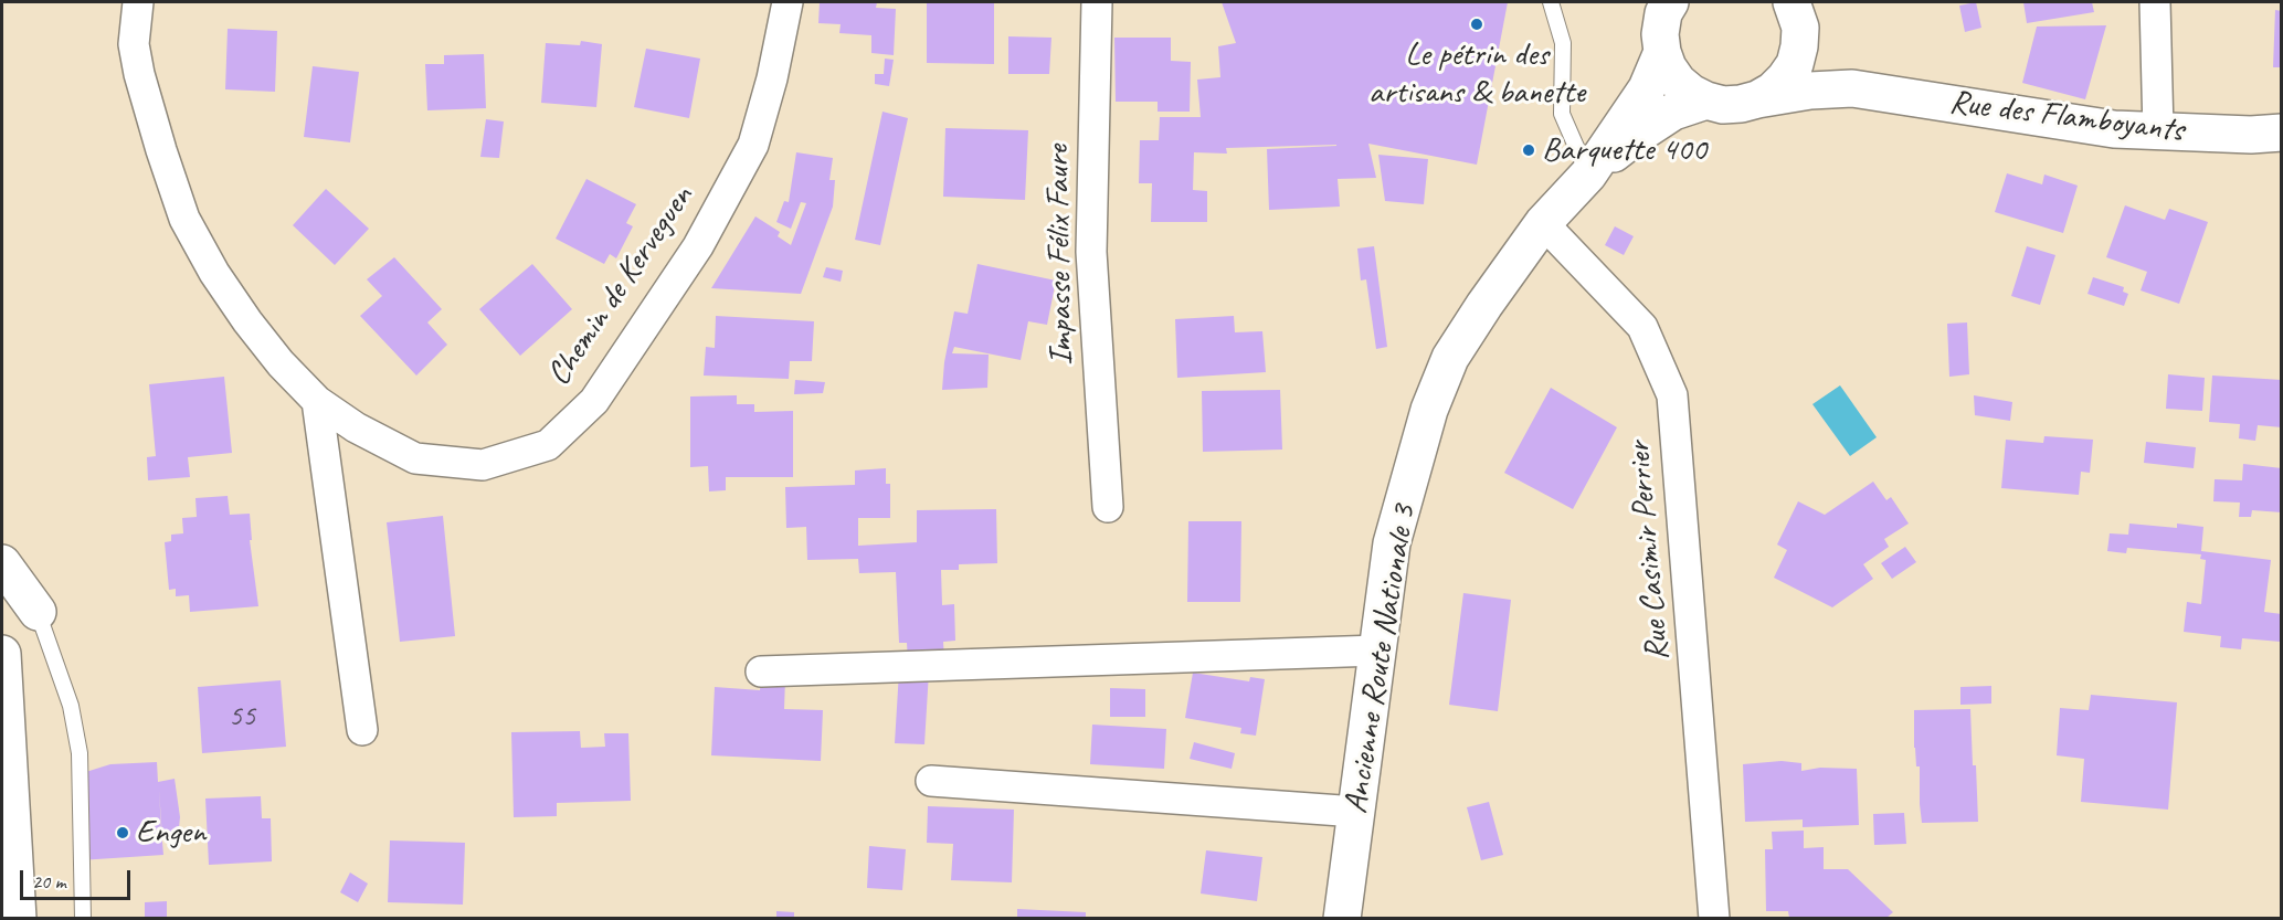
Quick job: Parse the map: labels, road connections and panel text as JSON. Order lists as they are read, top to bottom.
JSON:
{
  "streets": {
    "main road": ["Rue des Flamboyants", "Ancienne Route Nationale 3"],
    "street": ["Impasse Félix Faure", "Chemin de Kerveguen", "Rue Casimir Perrier"]
  },
  "crossings": [
    ["Rue des Flamboyants", "Ancienne Route Nationale 3"],
    ["Rue Casimir Perrier", "Ancienne Route Nationale 3"]
  ],
  "places": ["Le pétrin des artisans & banette", "Barquette 400", "Engen"],
  "house_numbers": ["55"],
  "scale_bar": "20 m"
}
